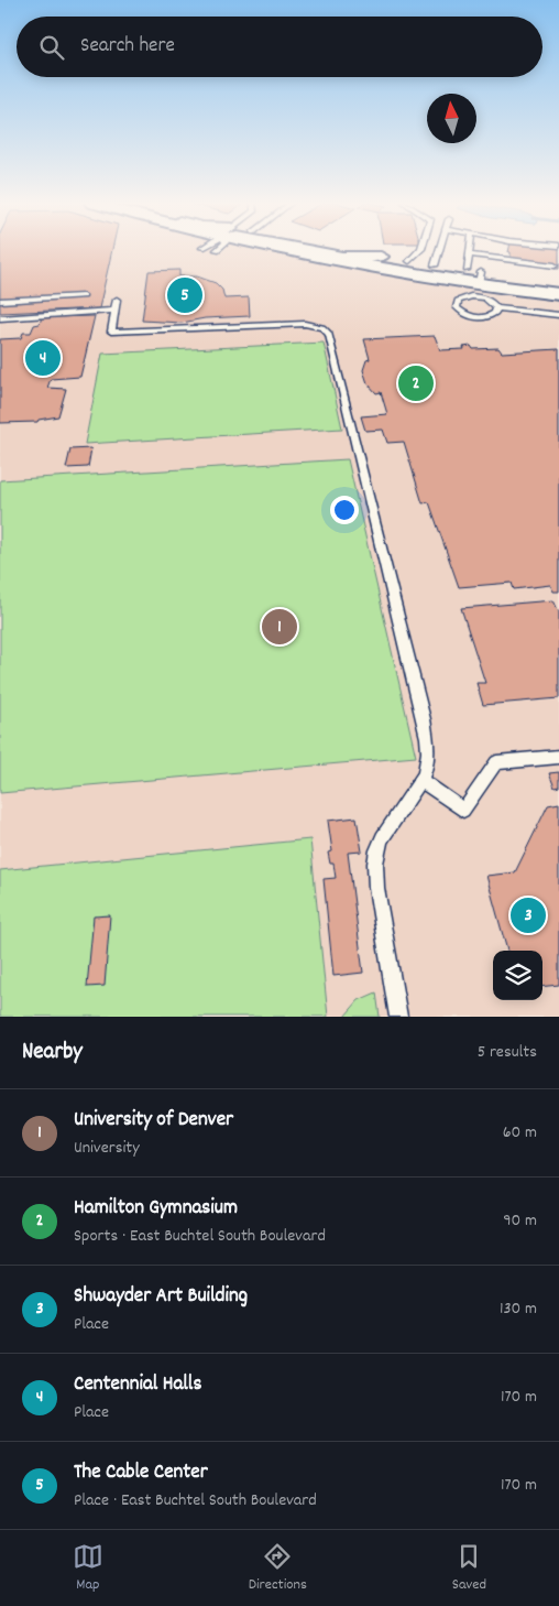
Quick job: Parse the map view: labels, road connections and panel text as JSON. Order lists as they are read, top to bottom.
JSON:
{
  "north": "top",
  "page": {
    "search": "Search here",
    "pins": [
      "5",
      "4",
      "2",
      "1",
      "3"
    ],
    "heading": ["Nearby", "5 results"],
    "list": [
      {
        "mark": "1",
        "name": "University of Denver",
        "note": "University",
        "value": "60 m"
      },
      {
        "mark": "2",
        "name": "Hamilton Gymnasium",
        "note": "Sports · East Buchtel South Boulevard",
        "value": "90 m"
      },
      {
        "mark": "3",
        "name": "Shwayder Art Building",
        "note": "Place",
        "value": "130 m"
      },
      {
        "mark": "4",
        "name": "Centennial Halls",
        "note": "Place",
        "value": "170 m"
      },
      {
        "mark": "5",
        "name": "The Cable Center",
        "note": "Place · East Buchtel South Boulevard",
        "value": "170 m"
      }
    ],
    "nav": ["Map", "Directions", "Saved"]
  }
}
